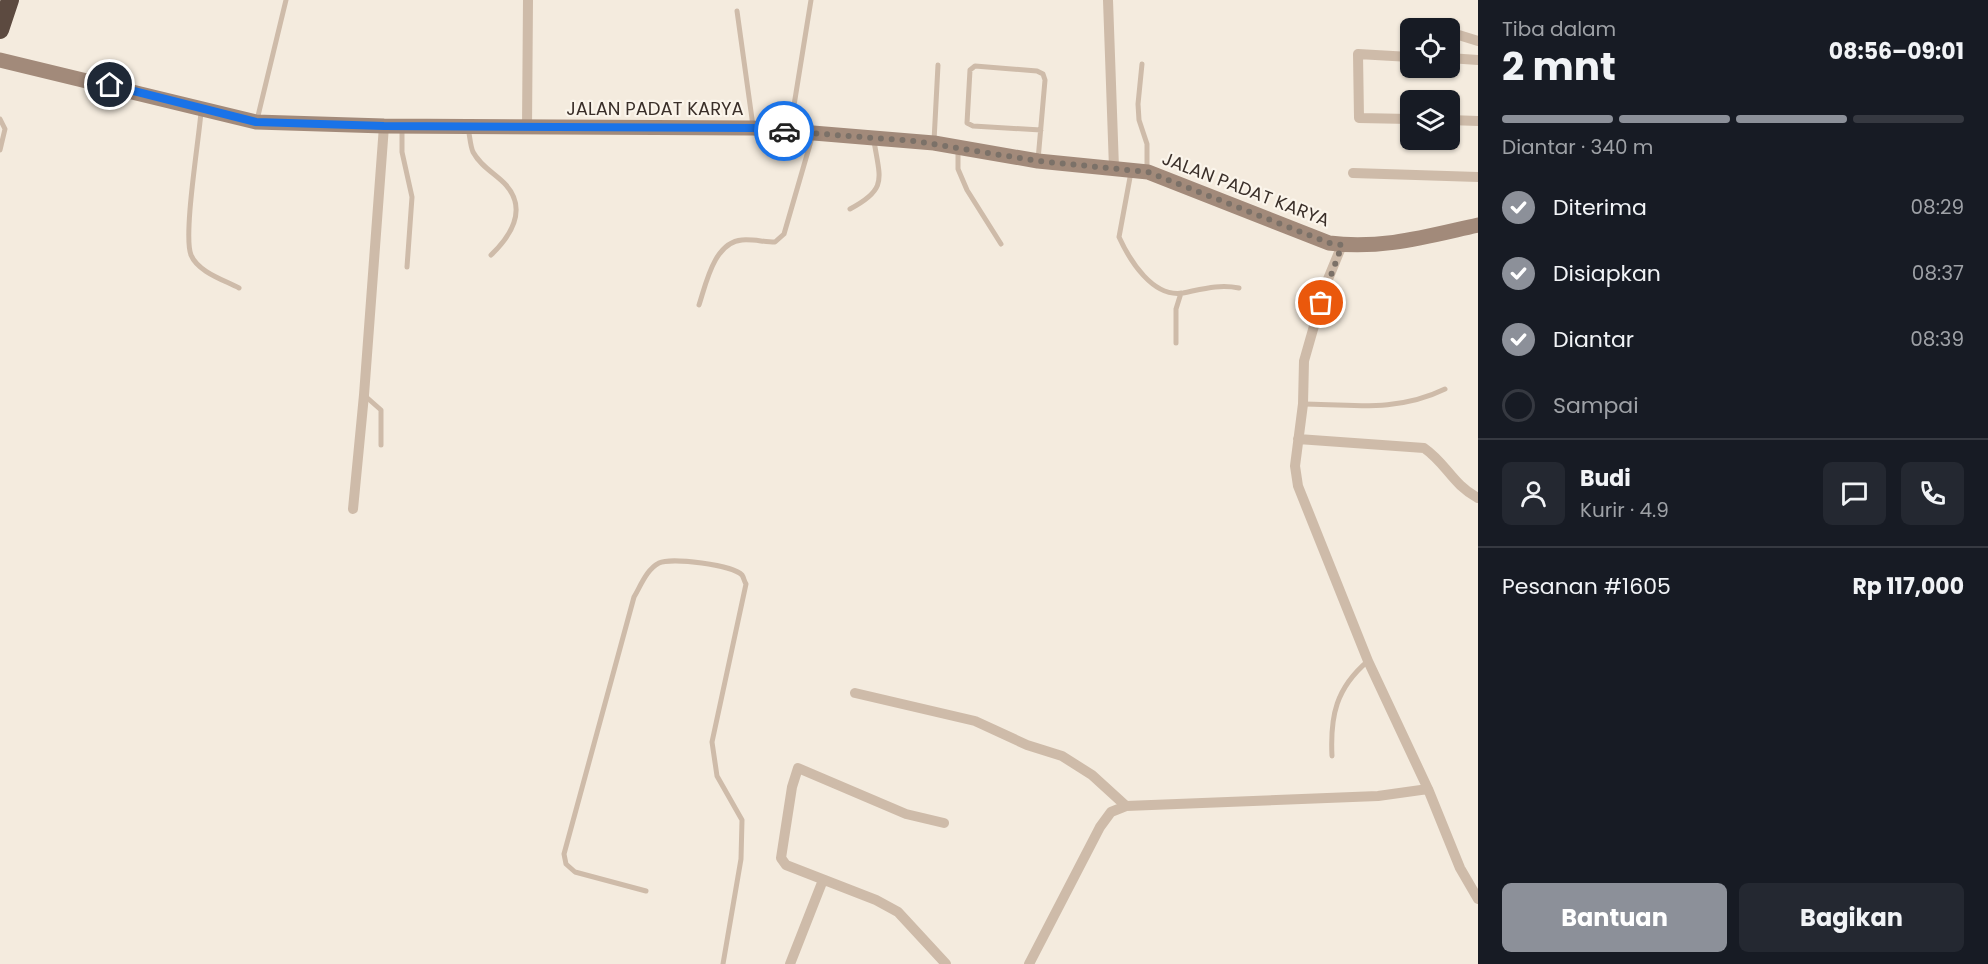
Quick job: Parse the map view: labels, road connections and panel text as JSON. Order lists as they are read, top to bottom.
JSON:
{
  "streets": {
    "street": ["JALAN PADAT KARYA"]
  },
  "page": {
    "heading": ["2 mnt", "Tiba dalam", "08:56–09:01"],
    "panel": [
      "Budi",
      "Kurir · 4.9",
      "Pesanan #1605",
      "Rp 117,000"
    ],
    "bar": "Diantar · 340 m",
    "list": [
      ["Diterima", "08:29"],
      ["Disiapkan", "08:37"],
      ["Diantar", "08:39"],
      "Sampai"
    ],
    "buttons": ["Bantuan", "Bagikan"]
  }
}
